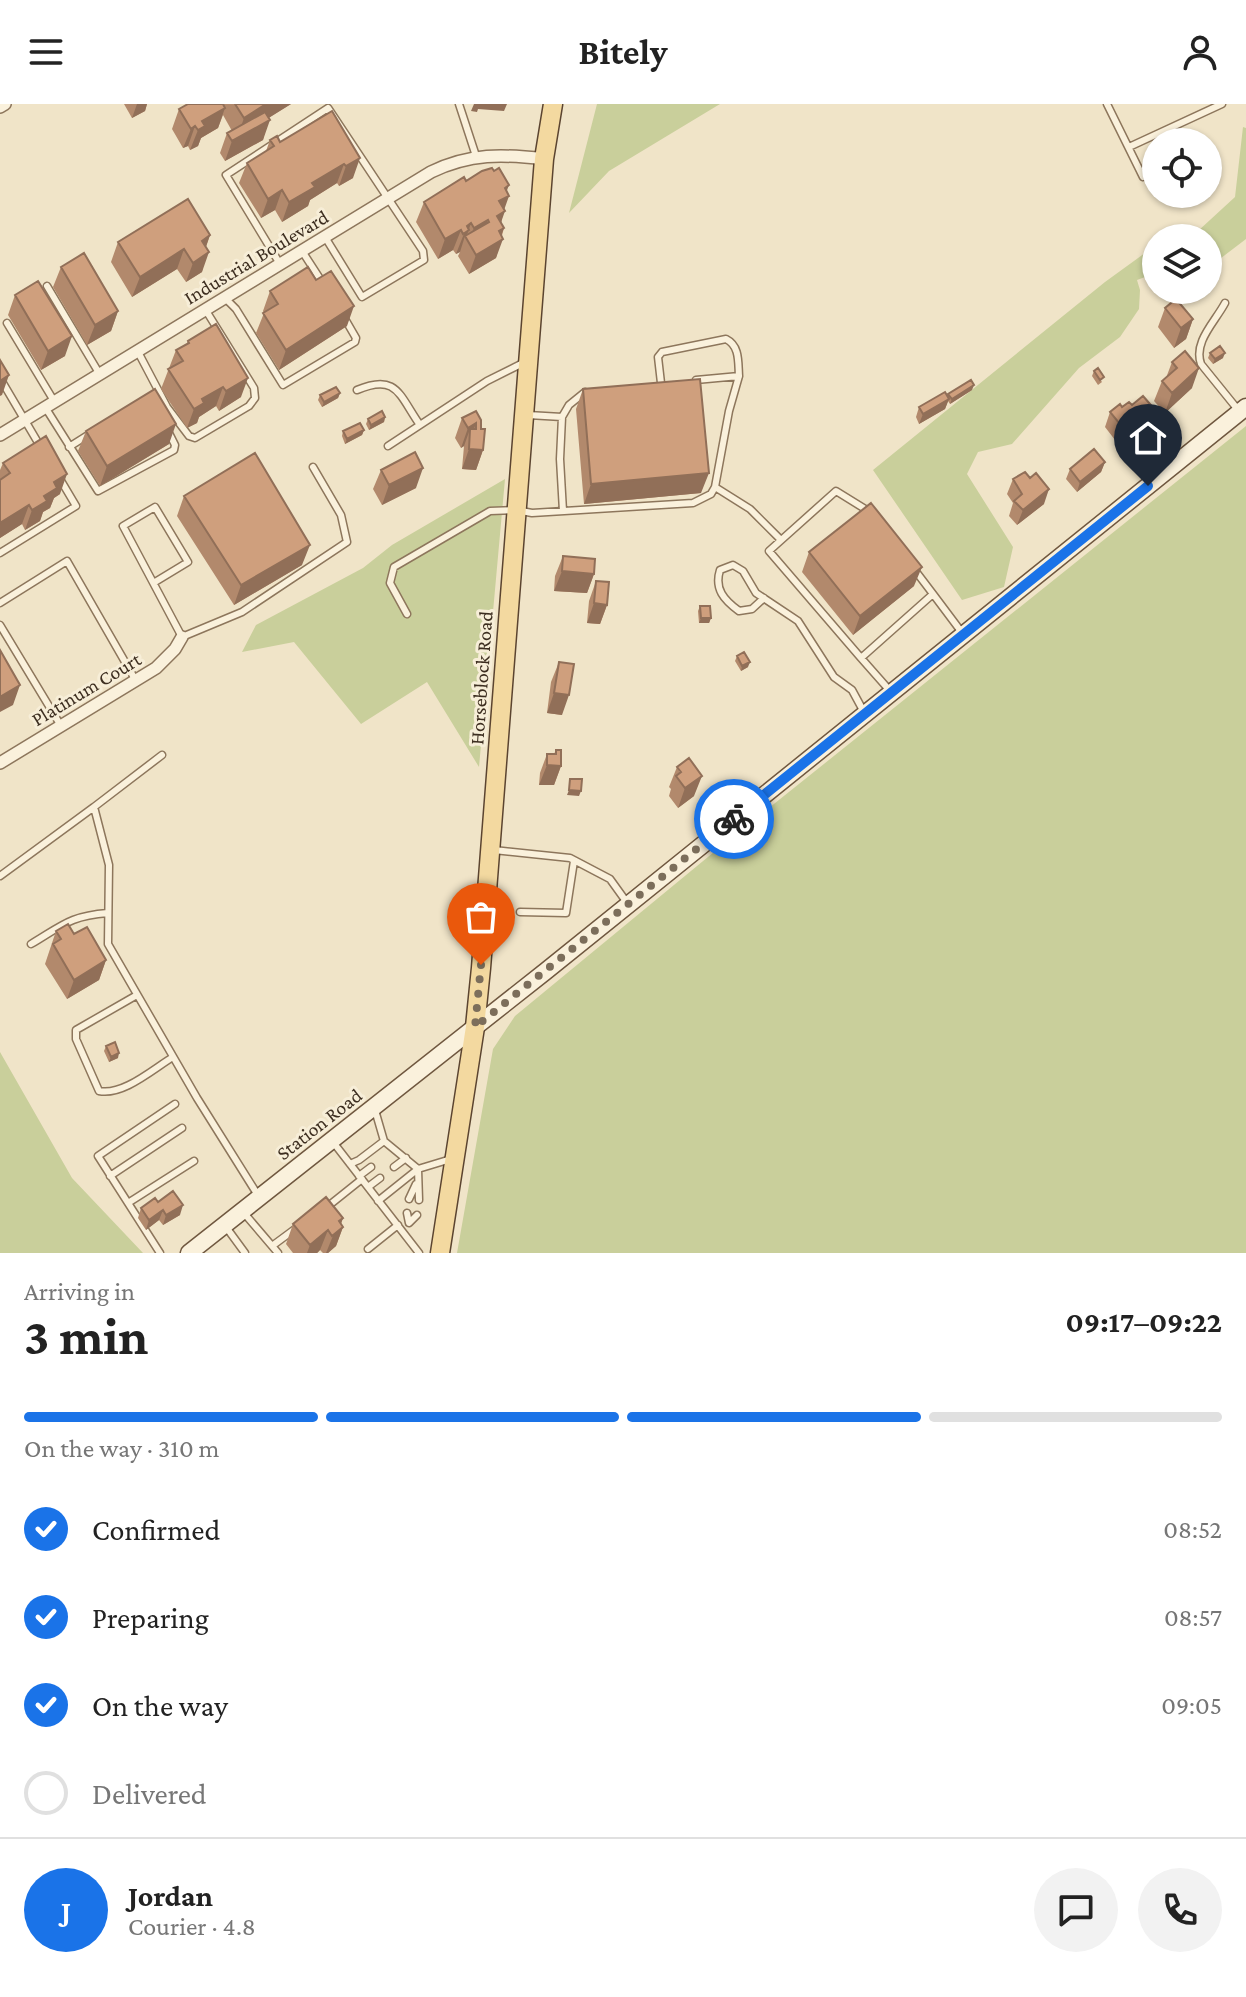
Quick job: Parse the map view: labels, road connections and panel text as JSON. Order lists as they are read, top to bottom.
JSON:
{
  "streets": {
    "main road": ["Horseblock Road", "Station Road"],
    "street": ["Industrial Boulevard", "Platinum Court"]
  },
  "crossings": [
    ["Industrial Boulevard", "Horseblock Road"],
    ["Horseblock Road", "Station Road"]
  ],
  "page": {
    "header": "Bitely",
    "heading": ["3 min", "Arriving in", "09:17–09:22"],
    "panel": ["Jordan", "Courier · 4.8"],
    "bar": "On the way · 310 m",
    "list": [
      ["Confirmed", "08:52"],
      ["Preparing", "08:57"],
      ["On the way", "09:05"],
      "Delivered"
    ],
    "round": "J"
  }
}
